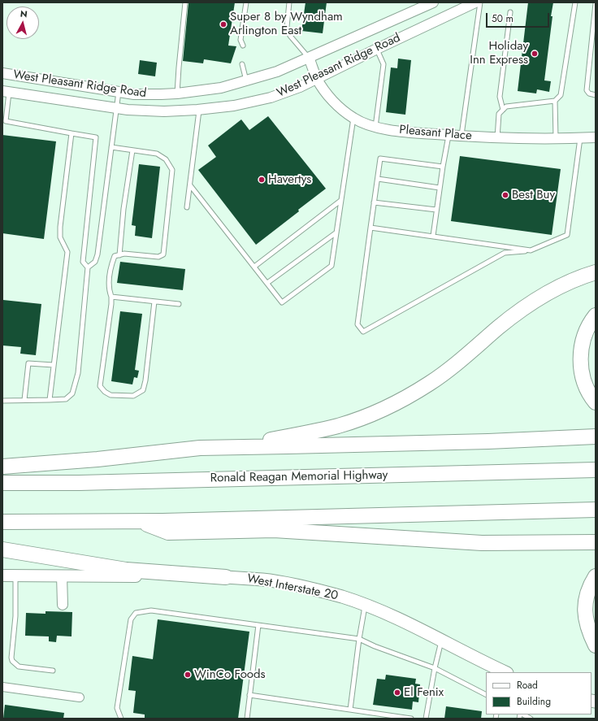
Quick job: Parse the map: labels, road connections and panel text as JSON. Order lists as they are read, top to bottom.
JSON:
{
  "streets": {
    "highway": ["Ronald Reagan Memorial Highway"],
    "main road": ["West Interstate 20"],
    "street": ["West Pleasant Ridge Road", "Pleasant Place"]
  },
  "crossings": [
    ["West Pleasant Ridge Road", "Pleasant Place"]
  ],
  "places": [
    "Super 8 by Wyndham Arlington East",
    "Holiday Inn Express",
    "Havertys",
    "Best Buy",
    "WinCo Foods",
    "El Fenix"
  ],
  "legend": ["Road", "Building"],
  "scale_bar": "50 m",
  "north": "top"
}
